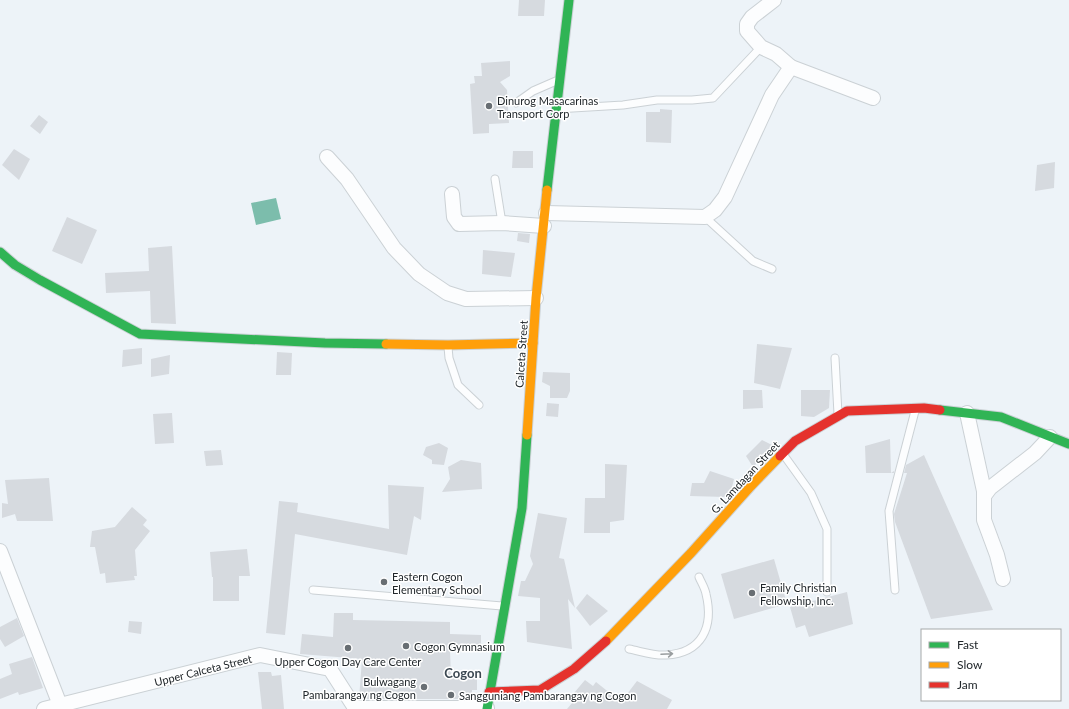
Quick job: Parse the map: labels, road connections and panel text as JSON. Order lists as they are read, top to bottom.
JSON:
{
  "streets": {
    "street": ["Calceta Street", "G. Lamdagan Street", "Upper Calceta Street"]
  },
  "crossings": [
    ["Calceta Street", "G. Lamdagan Street"],
    ["Calceta Street", "Upper Calceta Street"]
  ],
  "districts": ["Cogon"],
  "places": [
    "Dinurog Masacarinas Transport Corp",
    "Eastern Cogon Elementary School",
    "Family Christian Fellowship, Inc.",
    "Cogon Gymnasium",
    "Upper Cogon Day Care Center",
    "Bulwagang Pambarangay ng Cogon",
    "Sangguniang Pambarangay ng Cogon"
  ],
  "legend": ["Fast", "Slow", "Jam"]
}
